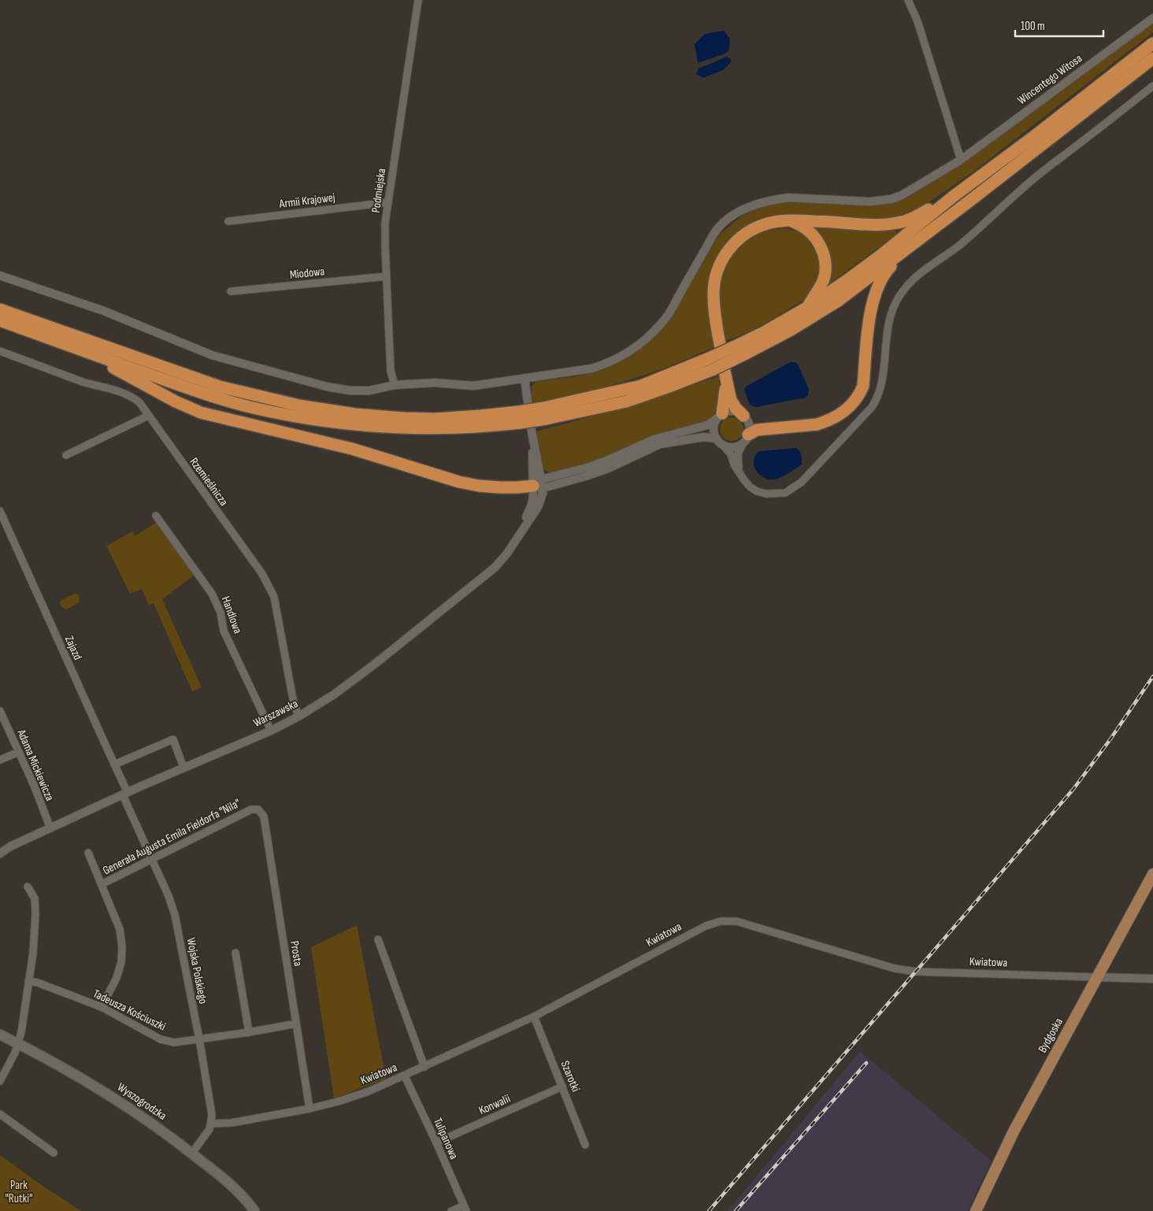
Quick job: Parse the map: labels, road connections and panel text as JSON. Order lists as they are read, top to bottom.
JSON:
{
  "streets": {
    "main road": ["Bydgoska", "Wyszogrodzka"],
    "street": [
      "Wincentego Witosa",
      "Podmiejska",
      "Armii Krajowej",
      "Miodowa",
      "Rzemieślnicza",
      "Handlowa",
      "Zajazd",
      "Warszawska",
      "Adama Mickiewicza",
      "Generała Augusta Emila Fieldorfa \"Nila\"",
      "Kwiatowa",
      "Prosta",
      "Wojska Polskiego",
      "Tadeusza Kościuszki",
      "Szarotki",
      "Konwalii",
      "Tulipanowa"
    ]
  },
  "crossings": [
    ["Wincentego Witosa", "Podmiejska"],
    ["Wincentego Witosa", "Warszawska"],
    ["Podmiejska", "Armii Krajowej"],
    ["Podmiejska", "Miodowa"],
    ["Rzemieślnicza", "Warszawska"],
    ["Handlowa", "Warszawska"],
    ["Zajazd", "Warszawska"],
    ["Zajazd", "Wojska Polskiego"],
    ["Warszawska", "Adama Mickiewicza"],
    ["Warszawska", "Wojska Polskiego"],
    ["Generała Augusta Emila Fieldorfa \"Nila\"", "Prosta"],
    ["Generała Augusta Emila Fieldorfa \"Nila\"", "Wojska Polskiego"],
    ["Kwiatowa", "Prosta"],
    ["Kwiatowa", "Wojska Polskiego"],
    ["Kwiatowa", "Bydgoska"],
    ["Kwiatowa", "Szarotki"],
    ["Kwiatowa", "Tulipanowa"],
    ["Prosta", "Tadeusza Kościuszki"],
    ["Wojska Polskiego", "Tadeusza Kościuszki"],
    ["Szarotki", "Konwalii"],
    ["Konwalii", "Tulipanowa"]
  ],
  "parks": ["Park \"Rutki\""],
  "scale_bar": "100 m"
}
